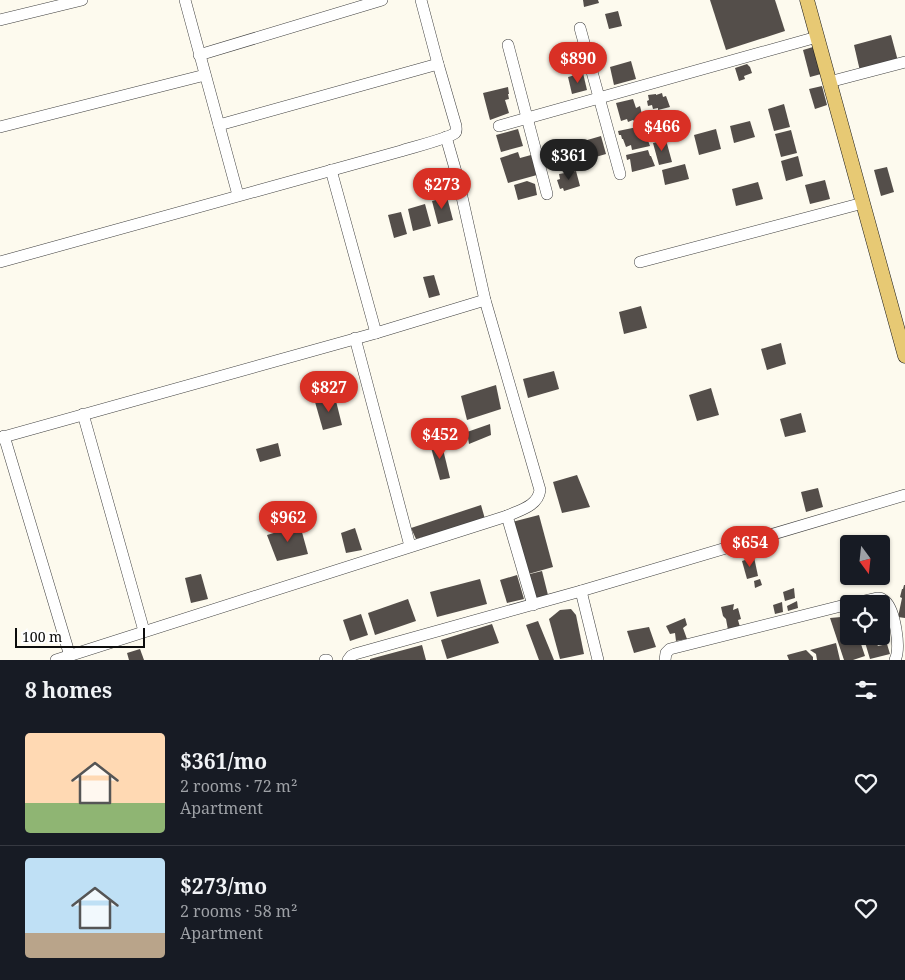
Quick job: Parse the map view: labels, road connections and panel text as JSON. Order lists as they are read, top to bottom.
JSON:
{
  "scale_bar": "100 m",
  "north": "bottom",
  "page": {
    "price": [
      "$890",
      "$466",
      "$361",
      "$273",
      "$827",
      "$452",
      "$962",
      "$654"
    ],
    "scale": "100 m",
    "heading": "8 homes",
    "list": [
      {
        "name": "$361/mo",
        "note": "2 rooms · 72 m² · Apartment"
      },
      {
        "name": "$273/mo",
        "note": "2 rooms · 58 m² · Apartment"
      }
    ]
  }
}
